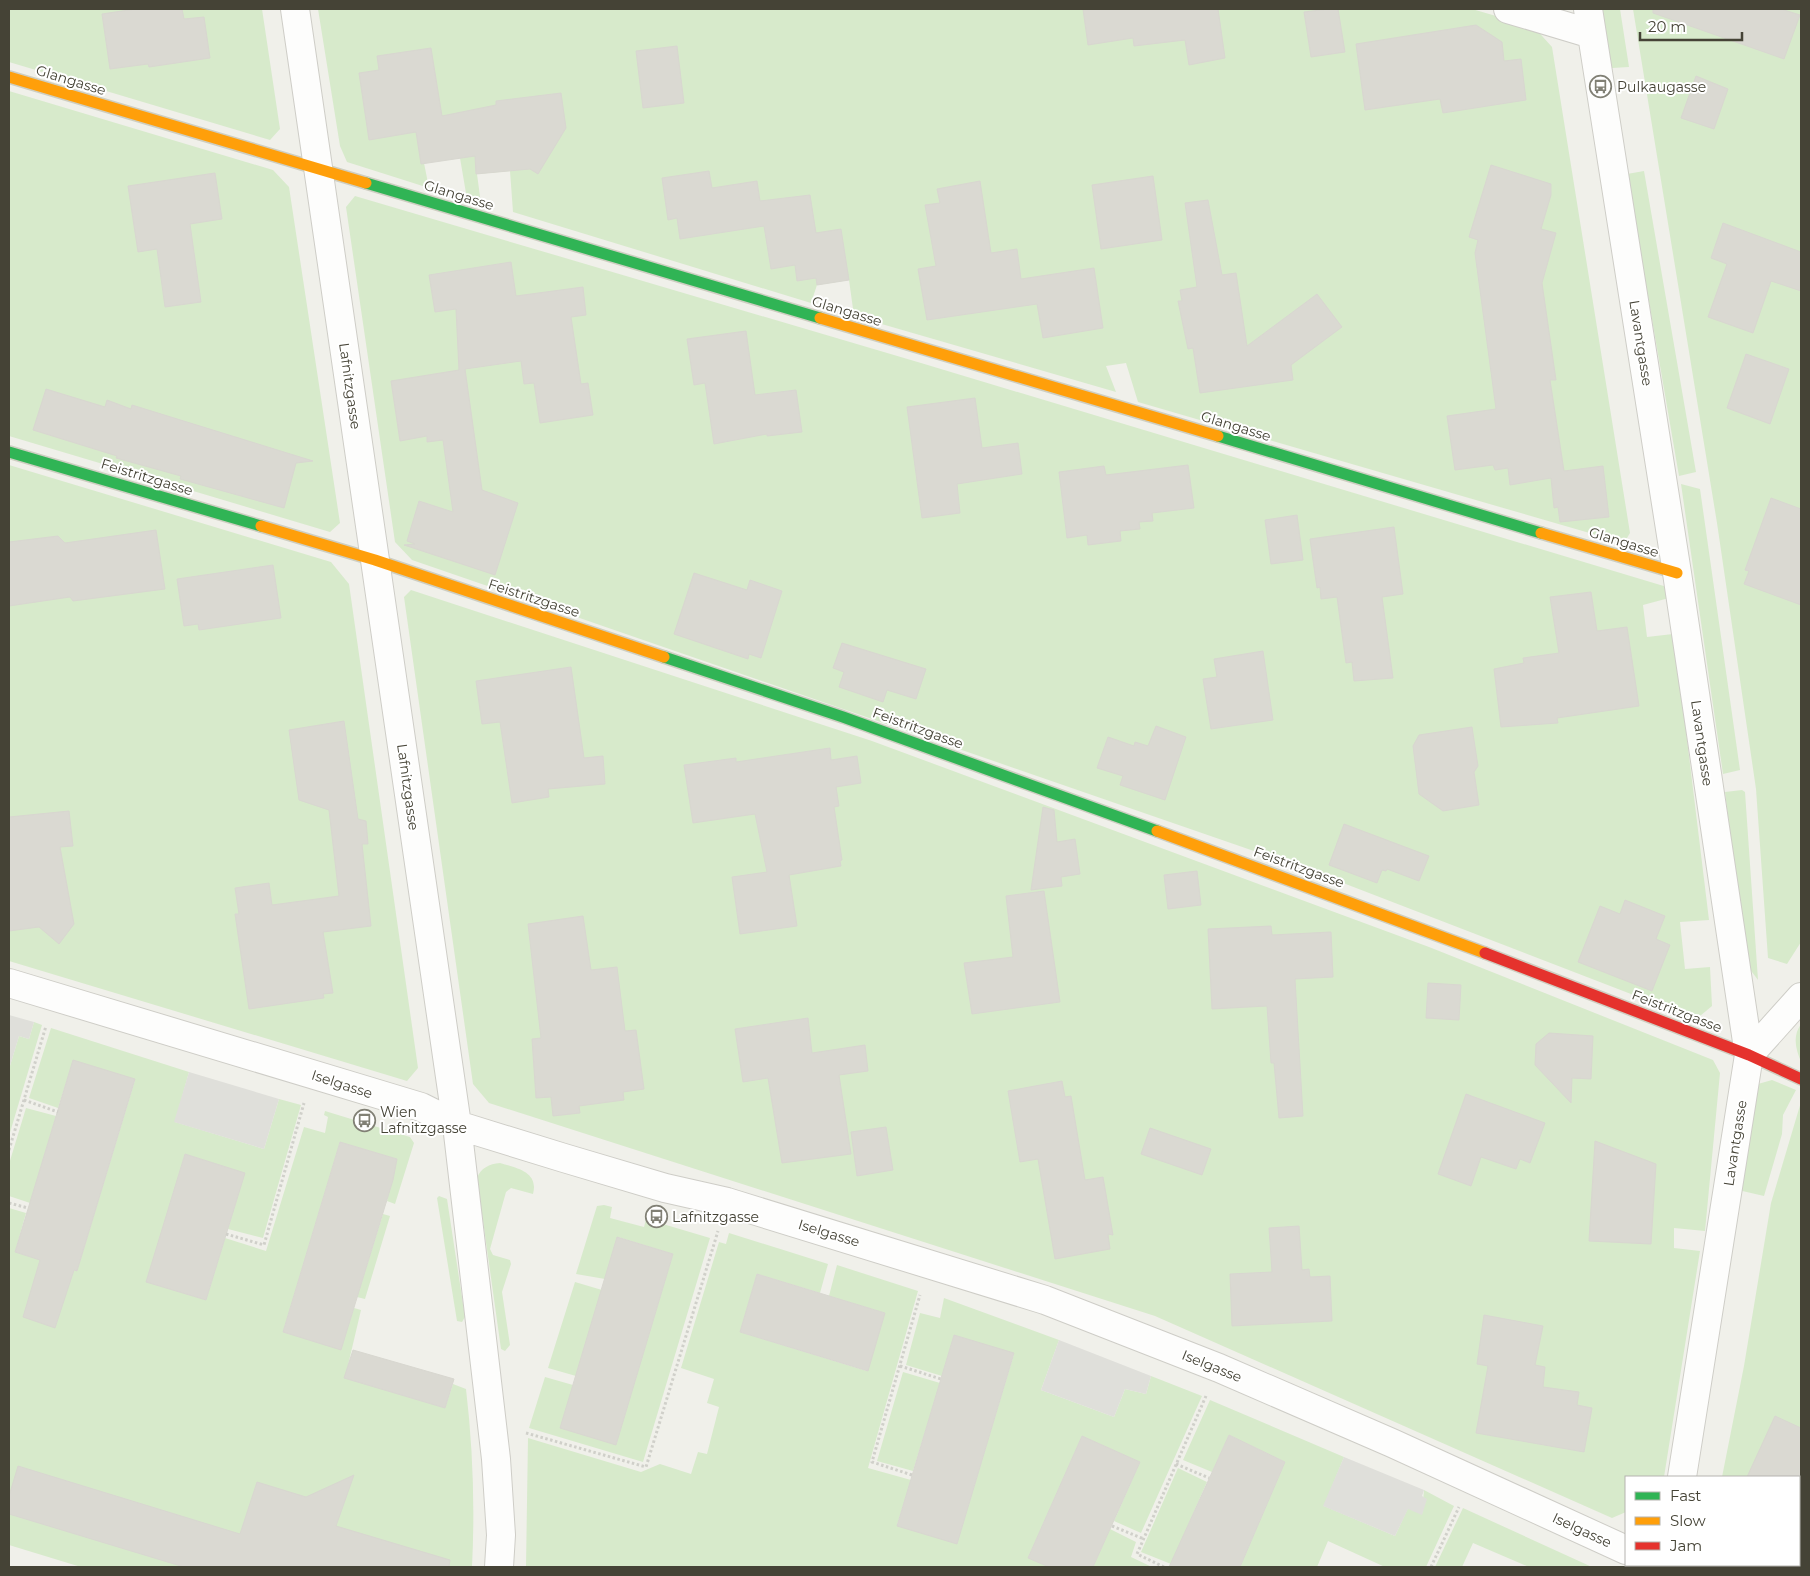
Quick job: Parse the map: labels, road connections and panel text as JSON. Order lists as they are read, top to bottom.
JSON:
{
  "streets": {
    "street": [
      "Glangasse",
      "Lavantgasse",
      "Lafnitzgasse",
      "Feistritzgasse",
      "Iselgasse"
    ]
  },
  "crossings": [
    ["Glangasse", "Lavantgasse"],
    ["Glangasse", "Lafnitzgasse"],
    ["Lavantgasse", "Feistritzgasse"],
    ["Lafnitzgasse", "Feistritzgasse"],
    ["Lafnitzgasse", "Iselgasse"]
  ],
  "places": {
    "bus stop": ["Pulkaugasse", "Wien Lafnitzgasse", "Lafnitzgasse"]
  },
  "legend": ["Fast", "Slow", "Jam"],
  "scale_bar": "20 m"
}
